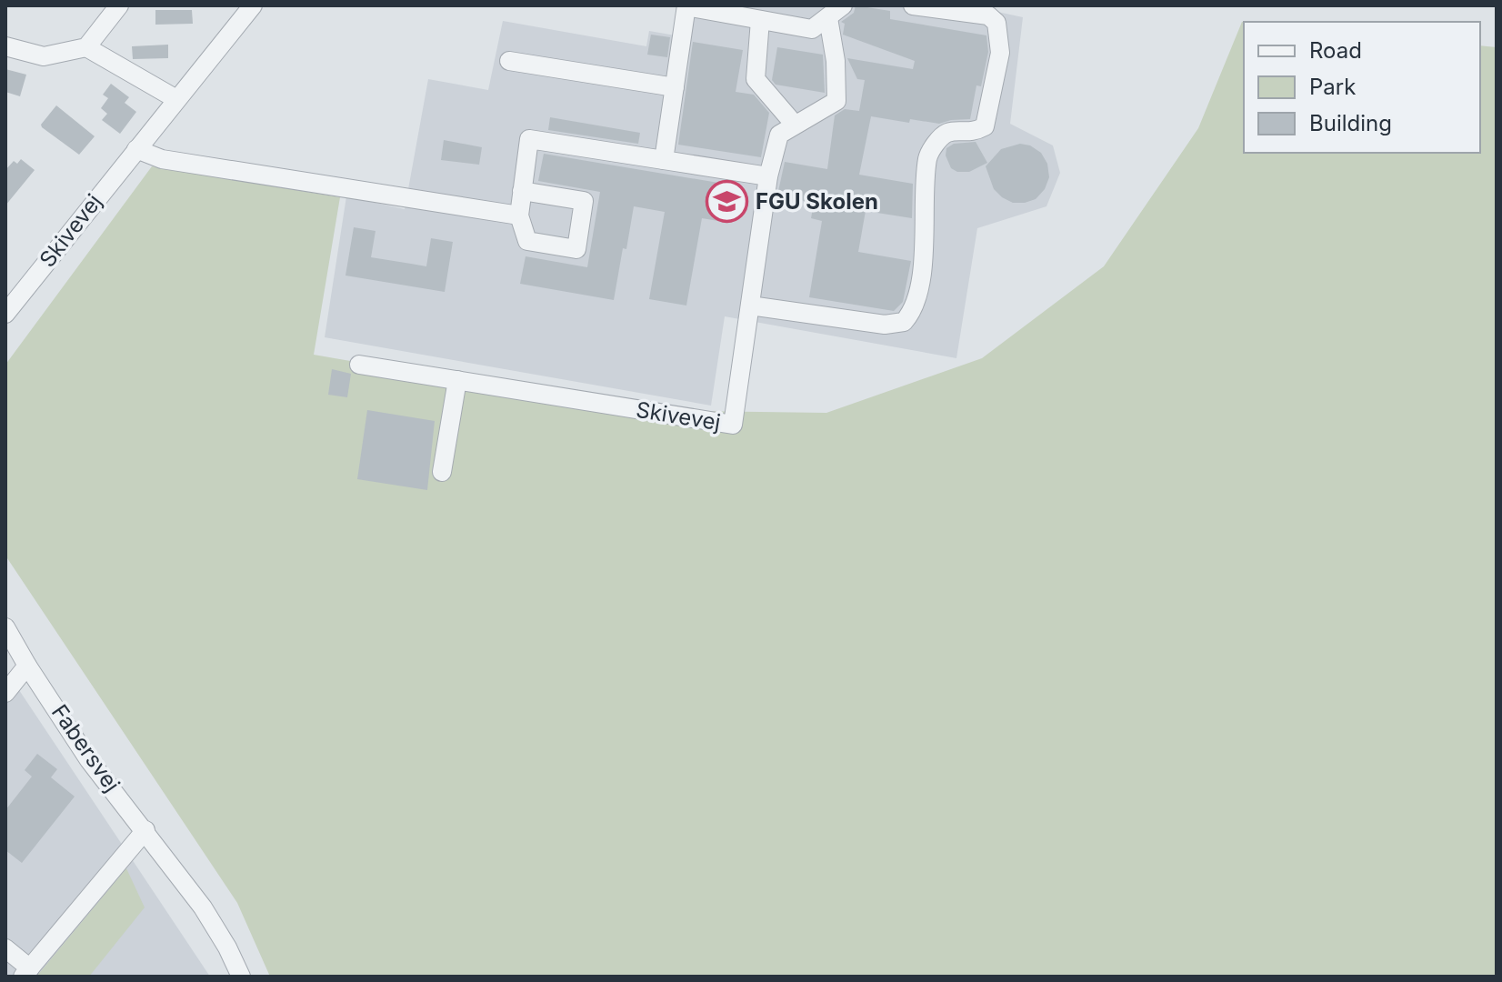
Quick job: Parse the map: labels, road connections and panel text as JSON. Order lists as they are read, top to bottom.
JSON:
{
  "streets": {
    "street": ["Skivevej", "Fabersvej"]
  },
  "places": {
    "school or university": ["FGU Skolen"]
  },
  "legend": ["Road", "Park", "Building"]
}
